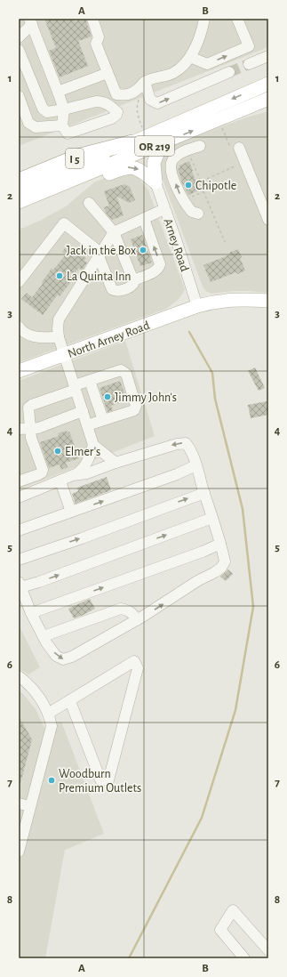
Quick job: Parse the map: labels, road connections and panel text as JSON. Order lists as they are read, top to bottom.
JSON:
{
  "streets": {
    "highway": ["I 5"],
    "main road": ["OR 219", "North Arney Road"],
    "street": ["Arney Road"]
  },
  "crossings": [
    ["OR 219", "I 5"],
    ["Arney Road", "North Arney Road"]
  ],
  "places": [
    "Chipotle",
    "Jack in the Box",
    "La Quinta Inn",
    "Jimmy John's",
    "Elmer's",
    "Woodburn Premium Outlets"
  ],
  "grid": {
    "columns": ["A", "B"],
    "rows": [
      "1",
      "2",
      "3",
      "4",
      "5",
      "6",
      "7",
      "8"
    ]
  }
}
